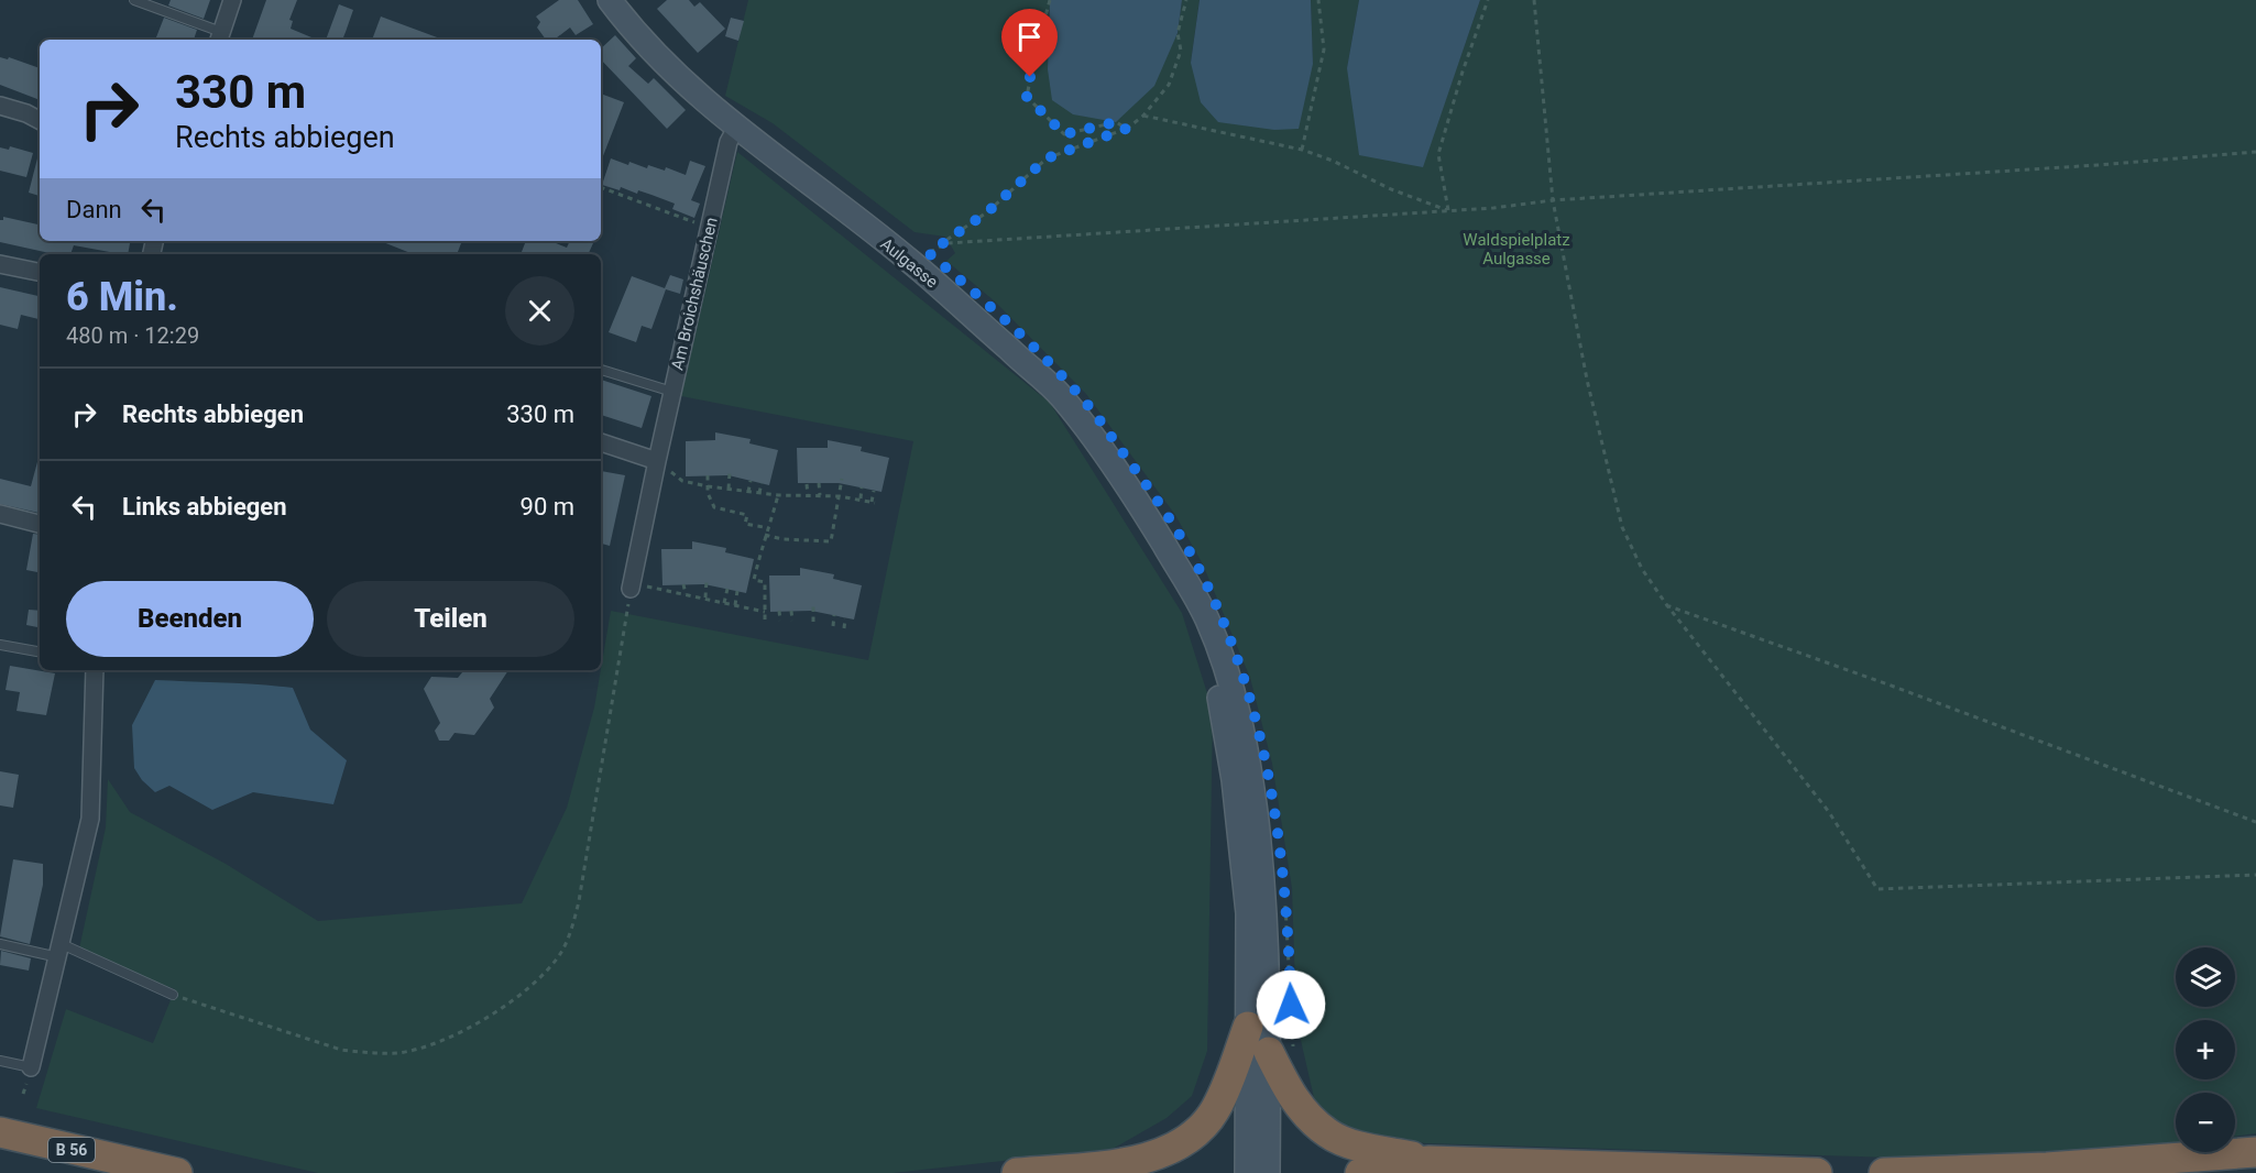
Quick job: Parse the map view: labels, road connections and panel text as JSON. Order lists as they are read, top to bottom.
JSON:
{
  "streets": {
    "highway": ["B 56"],
    "main road": ["Aulgasse"],
    "street": ["Am Broichshäuschen"]
  },
  "crossings": [
    ["Aulgasse", "Am Broichshäuschen"]
  ],
  "parks": ["Waldspielplatz Aulgasse"],
  "page": {
    "turn": ["330 m", "Rechts abbiegen"],
    "then": "Dann",
    "heading": ["6 Min.", "480 m · 12:29"],
    "list": [
      {
        "name": "Rechts abbiegen",
        "value": "330 m"
      },
      {
        "name": "Links abbiegen",
        "value": "90 m"
      }
    ],
    "buttons": ["Beenden", "Teilen"],
    "map_buttons": ["+", "−"]
  }
}
